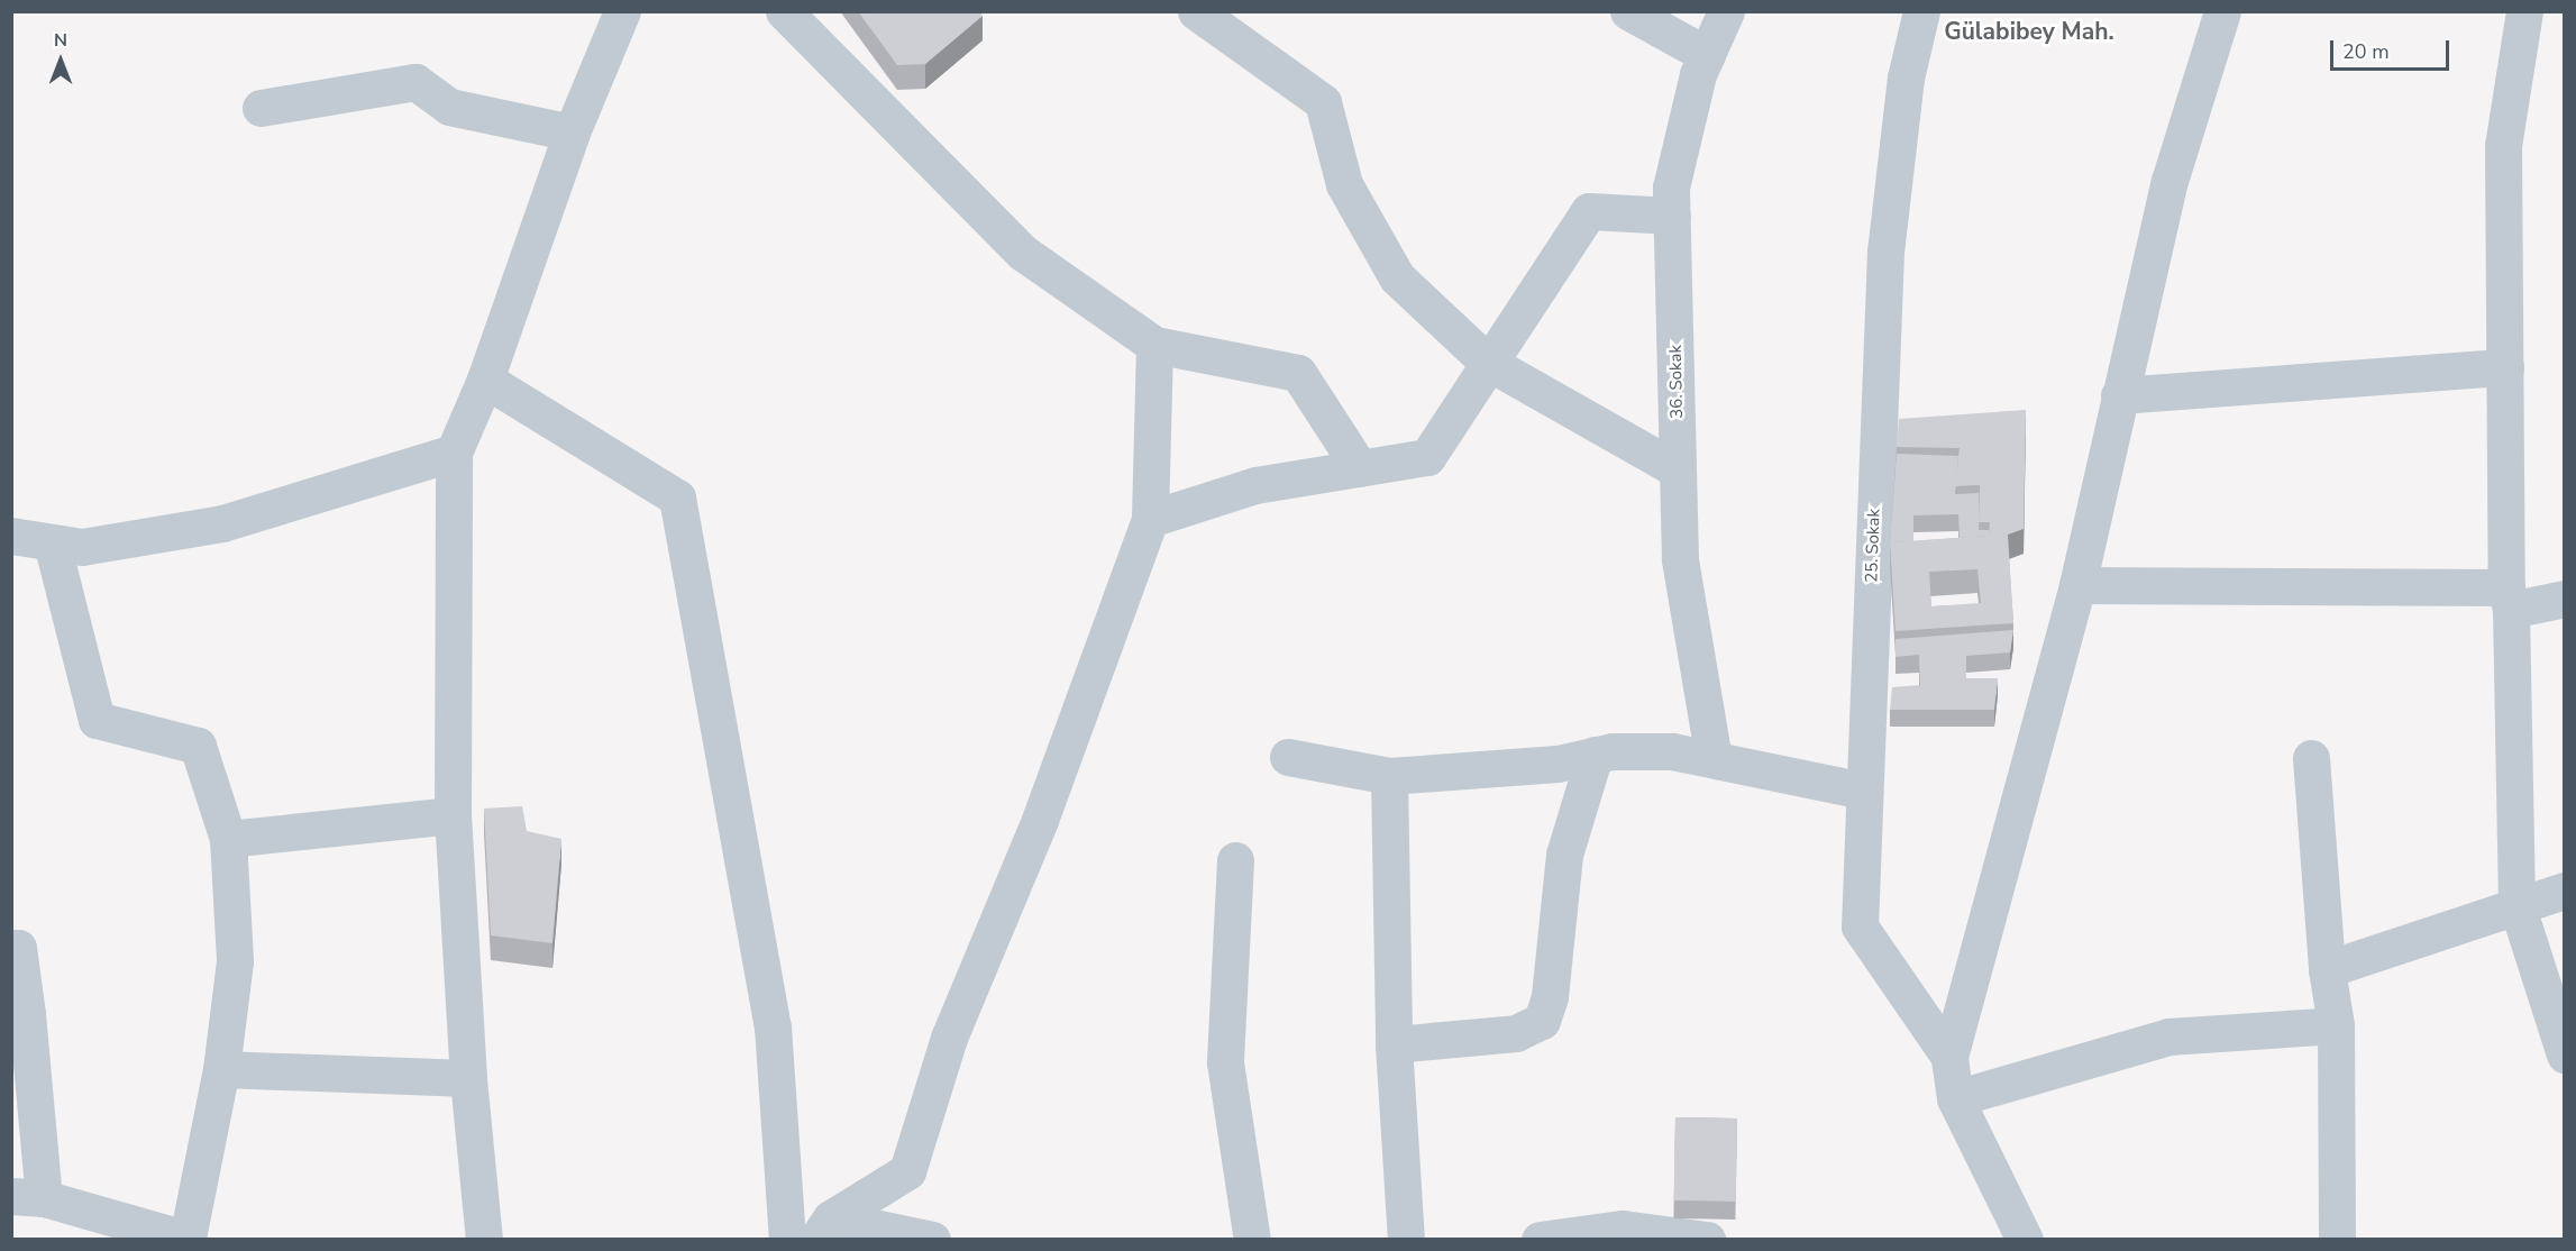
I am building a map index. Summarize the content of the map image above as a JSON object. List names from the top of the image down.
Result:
{
  "streets": {
    "street": ["36. Sokak", "25. Sokak"]
  },
  "districts": ["Gülabibey Mah."],
  "scale_bar": "20 m",
  "north": "top"
}
